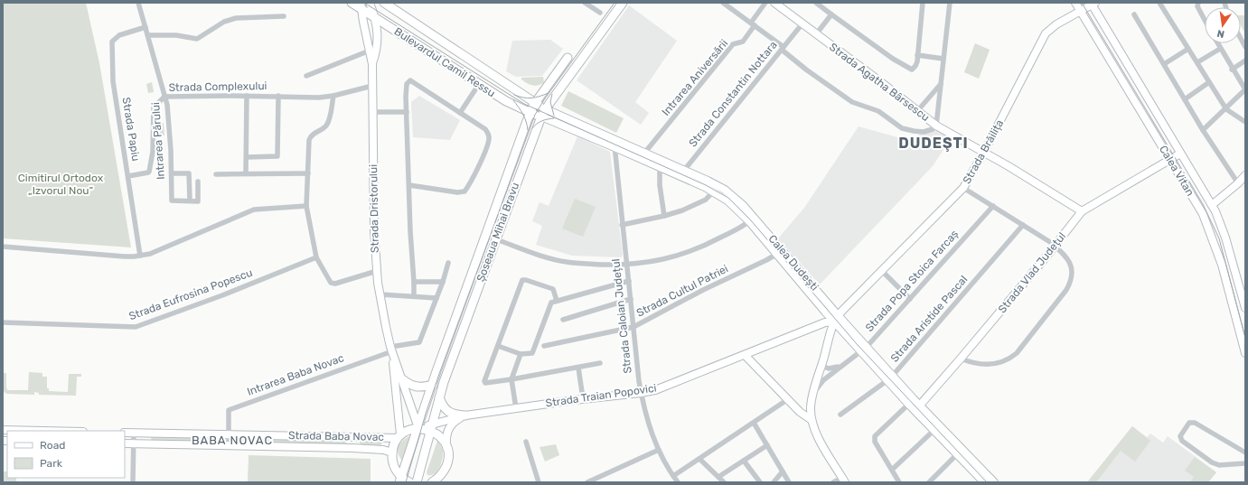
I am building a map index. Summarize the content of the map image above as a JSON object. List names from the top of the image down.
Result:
{
  "streets": {
    "main road": ["Bulevardul Camil Ressu", "Șoseaua Mihai Bravu"],
    "street": [
      "Intrarea Aniversării",
      "Strada Agatha Bârsescu",
      "Strada Complexului",
      "Strada Constantin Nottara",
      "Strada Papiu",
      "Intrarea Părului",
      "Strada Brăilița",
      "Calea Vitan",
      "Strada Dristorului",
      "Calea Dudești",
      "Strada Vlad Județul",
      "Strada Popa Stoica Farcaș",
      "Strada Cultul Patriei",
      "Strada Eufrosina Popescu",
      "Strada Caloian Județul",
      "Strada Aristide Pascal",
      "Intrarea Baba Novac",
      "Strada Traian Popovici",
      "Strada Baba Novac"
    ]
  },
  "crossings": [
    ["Bulevardul Camil Ressu", "Strada Dristorului"],
    ["Bulevardul Camil Ressu", "Șoseaua Mihai Bravu"],
    ["Bulevardul Camil Ressu", "Calea Dudești"],
    ["Intrarea Aniversării", "Calea Dudești"],
    ["Strada Agatha Bârsescu", "Strada Constantin Nottara"],
    ["Strada Agatha Bârsescu", "Strada Brăilița"],
    ["Strada Agatha Bârsescu", "Strada Vlad Județul"],
    ["Strada Complexului", "Strada Papiu"],
    ["Strada Complexului", "Intrarea Părului"],
    ["Strada Complexului", "Strada Dristorului"],
    ["Strada Constantin Nottara", "Calea Dudești"],
    ["Strada Papiu", "Intrarea Părului"],
    ["Strada Brăilița", "Calea Vitan"],
    ["Strada Brăilița", "Calea Dudești"],
    ["Strada Brăilița", "Strada Traian Popovici"],
    ["Calea Vitan", "Strada Vlad Județul"],
    ["Strada Dristorului", "Șoseaua Mihai Bravu"],
    ["Strada Dristorului", "Intrarea Baba Novac"],
    ["Strada Dristorului", "Strada Baba Novac"],
    ["Șoseaua Mihai Bravu", "Calea Dudești"],
    ["Șoseaua Mihai Bravu", "Strada Traian Popovici"],
    ["Calea Dudești", "Strada Vlad Județul"],
    ["Calea Dudești", "Strada Popa Stoica Farcaș"],
    ["Calea Dudești", "Strada Cultul Patriei"],
    ["Calea Dudești", "Strada Caloian Județul"],
    ["Calea Dudești", "Strada Aristide Pascal"],
    ["Calea Dudești", "Strada Traian Popovici"],
    ["Strada Cultul Patriei", "Strada Caloian Județul"],
    ["Strada Caloian Județul", "Strada Traian Popovici"],
    ["Intrarea Baba Novac", "Strada Baba Novac"]
  ],
  "districts": ["DUDEŞTI", "BABA NOVAC"],
  "parks": ["Cimitirul Ortodox „Izvorul Nou”"],
  "legend": ["Road", "Park"],
  "north": "bottom"
}
